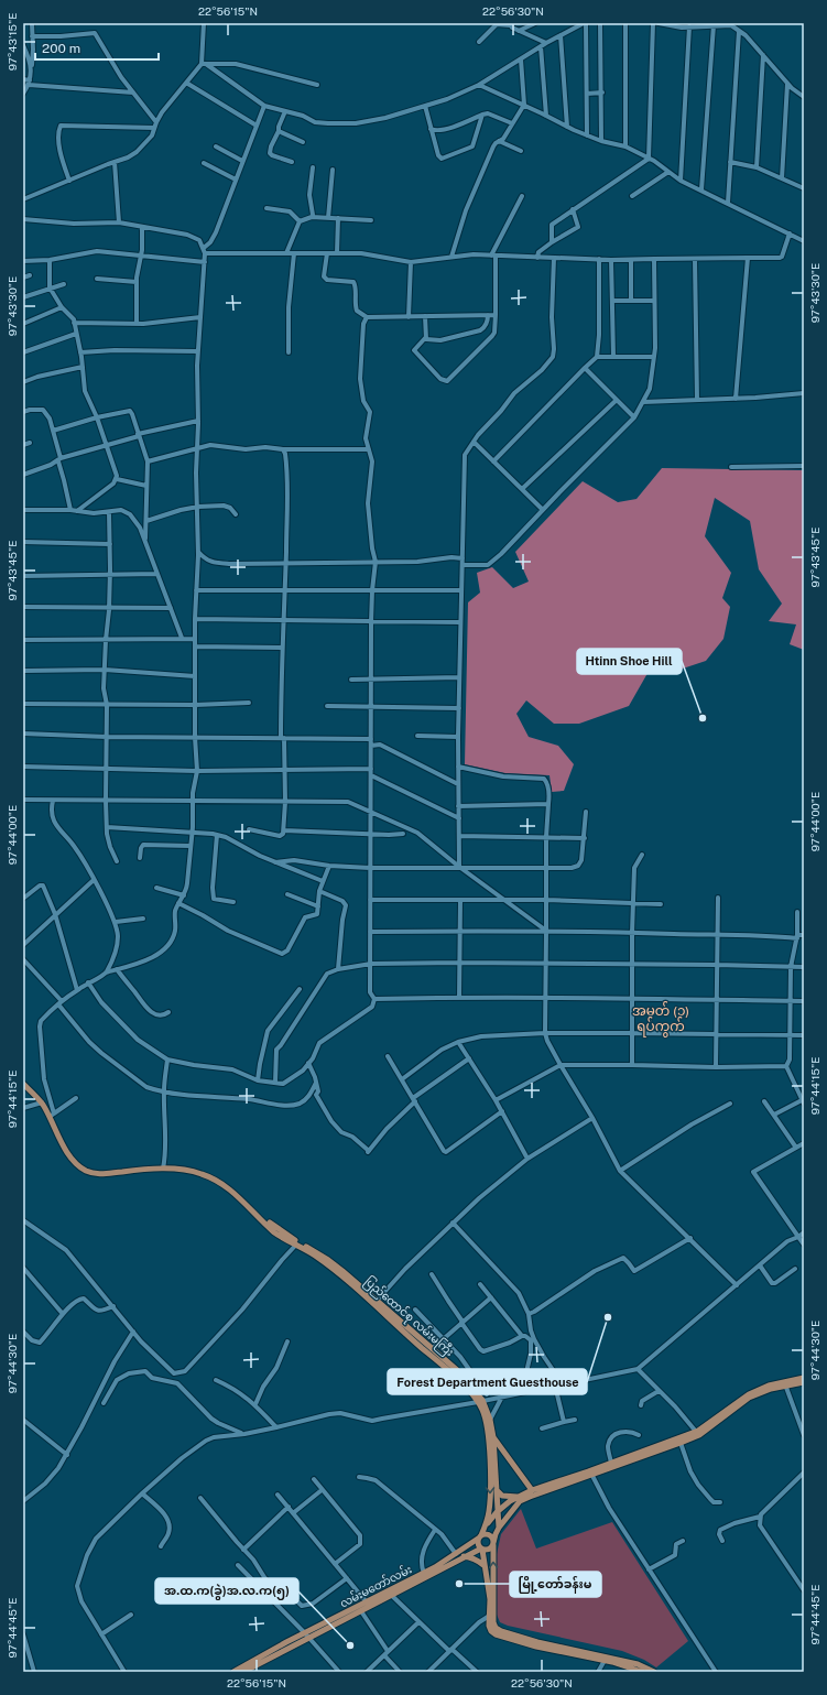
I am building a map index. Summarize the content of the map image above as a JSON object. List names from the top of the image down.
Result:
{
  "streets": {
    "main road": ["ပြည်ထောင်စု လမ်းမကြီး", "လမ်းမတော်လမ်း"]
  },
  "crossings": [
    ["ပြည်ထောင်စု လမ်းမကြီး", "လမ်းမတော်လမ်း"]
  ],
  "districts": ["အမှတ် (၁) ရပ်ကွက်"],
  "places": [
    "Htinn Shoe Hill",
    "Forest Department Guesthouse",
    "မြို့တော်ခန်းမ",
    "အ.ထ.က(ခွဲ)အ.လ.က(၅)"
  ],
  "scale_bar": "200 m",
  "coordinates": [
    "22°56'15\"N",
    "22°56'30\"N",
    "97°43'15\"E",
    "97°43'30\"E",
    "97°43'45\"E",
    "97°44'00\"E",
    "97°44'15\"E",
    "97°44'30\"E",
    "97°44'45\"E"
  ]
}
